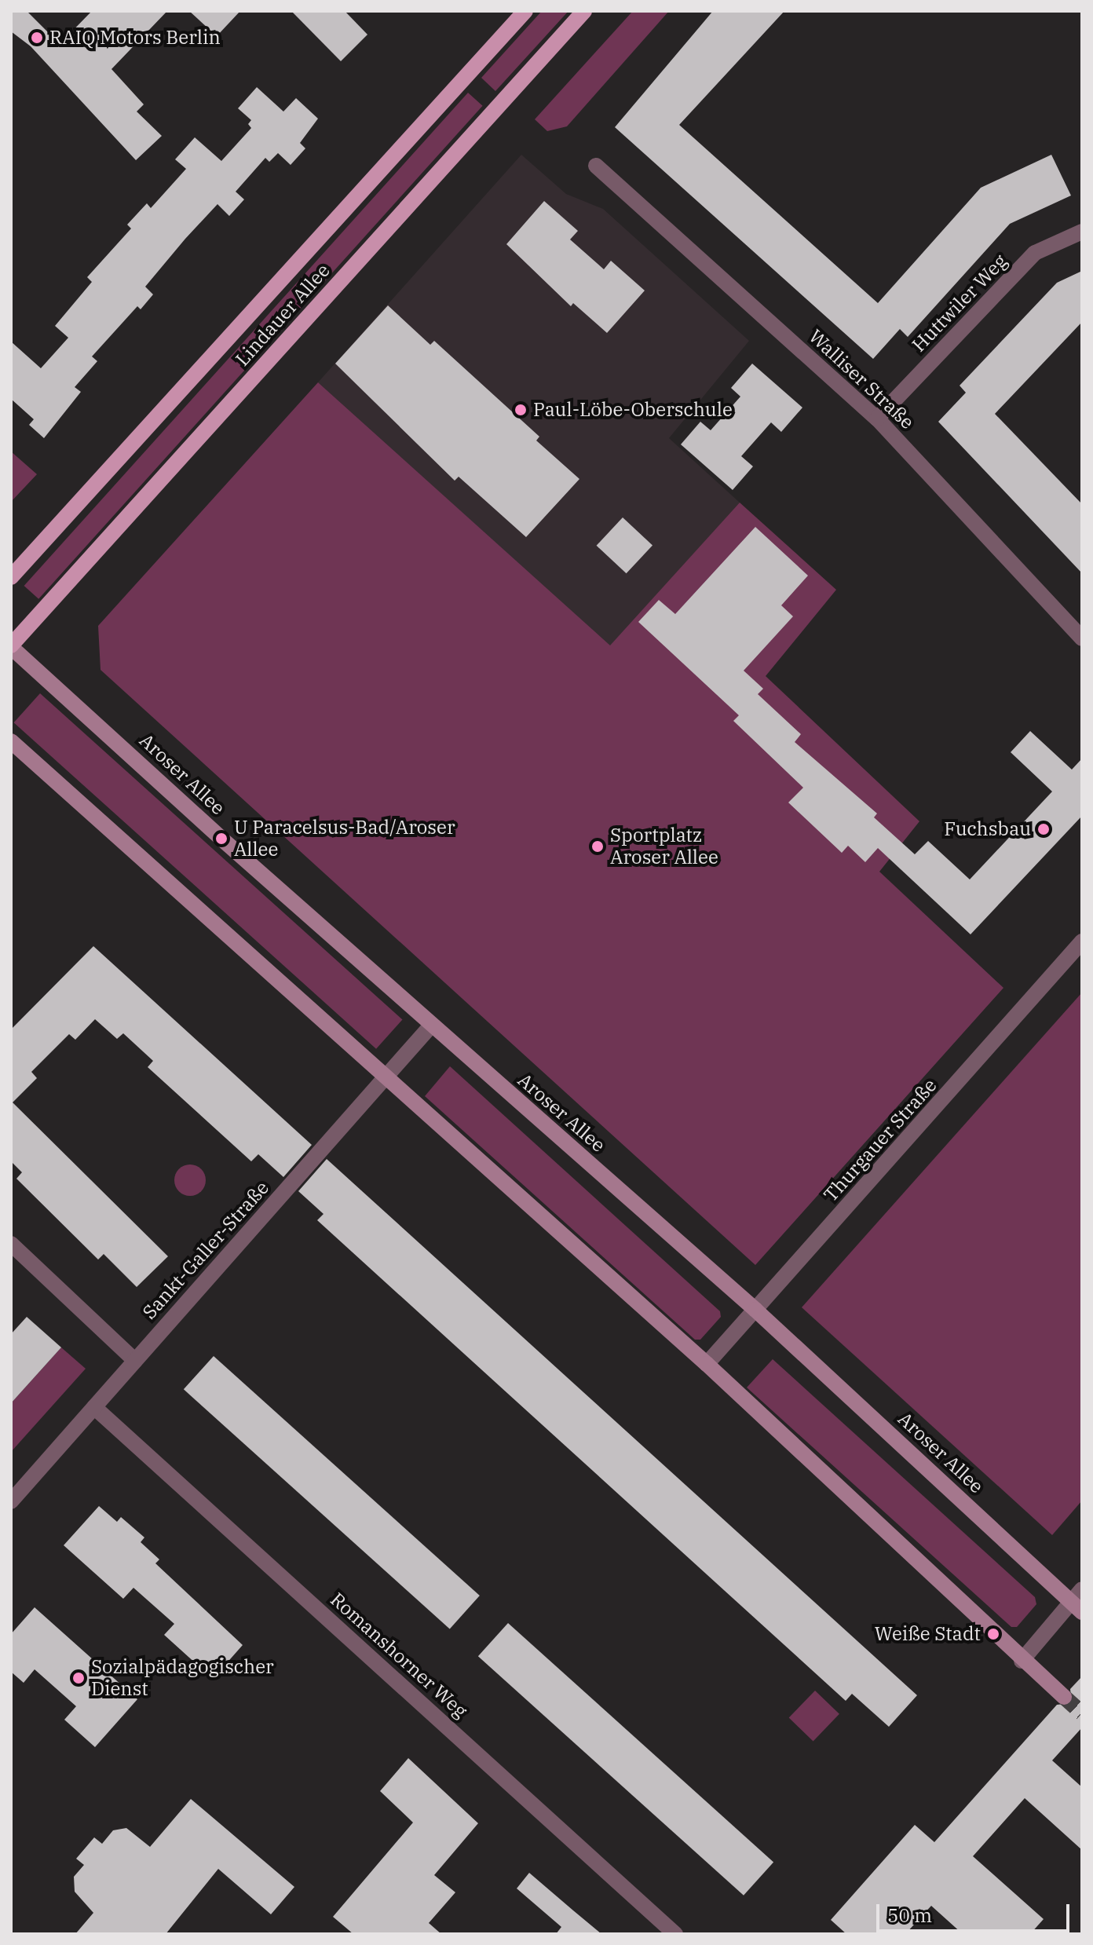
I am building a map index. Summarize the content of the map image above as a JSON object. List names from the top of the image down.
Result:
{
  "streets": {
    "main road": ["Lindauer Allee", "Aroser Allee"],
    "street": [
      "Huttwiler Weg",
      "Walliser Straße",
      "Thurgauer Straße",
      "Sankt-Galler-Straße",
      "Romanshorner Weg"
    ]
  },
  "crossings": [
    ["Huttwiler Weg", "Walliser Straße"],
    ["Lindauer Allee", "Aroser Allee"],
    ["Aroser Allee", "Thurgauer Straße"],
    ["Aroser Allee", "Sankt-Galler-Straße"],
    ["Sankt-Galler-Straße", "Romanshorner Weg"]
  ],
  "places": [
    "RAIQ Motors Berlin",
    "Paul-Löbe-Oberschule",
    "Fuchsbau",
    "U Paracelsus-Bad/Aroser Allee",
    "Sportplatz Aroser Allee",
    "Weiße Stadt",
    "Sozialpädagogischer Dienst"
  ],
  "scale_bar": "50 m"
}
